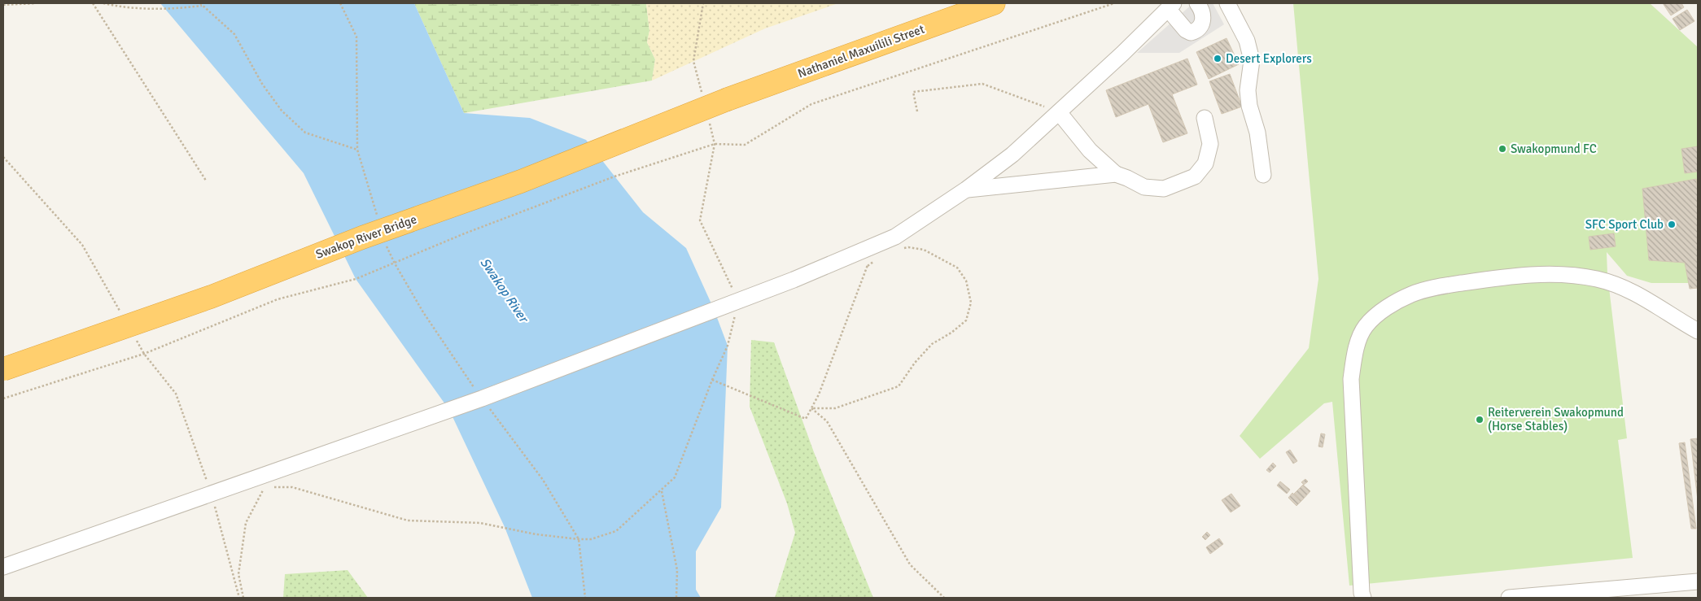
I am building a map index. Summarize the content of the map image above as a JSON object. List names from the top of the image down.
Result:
{
  "streets": {
    "highway": ["Nathaniel Maxuilili Street", "Swakop River Bridge"]
  },
  "crossings": [
    ["Nathaniel Maxuilili Street", "Swakop River Bridge"]
  ],
  "water": ["Swakop River"],
  "places": [
    "Desert Explorers",
    "Swakopmund FC",
    "SFC Sport Club",
    "Reiterverein Swakopmund (Horse Stables)"
  ]
}
